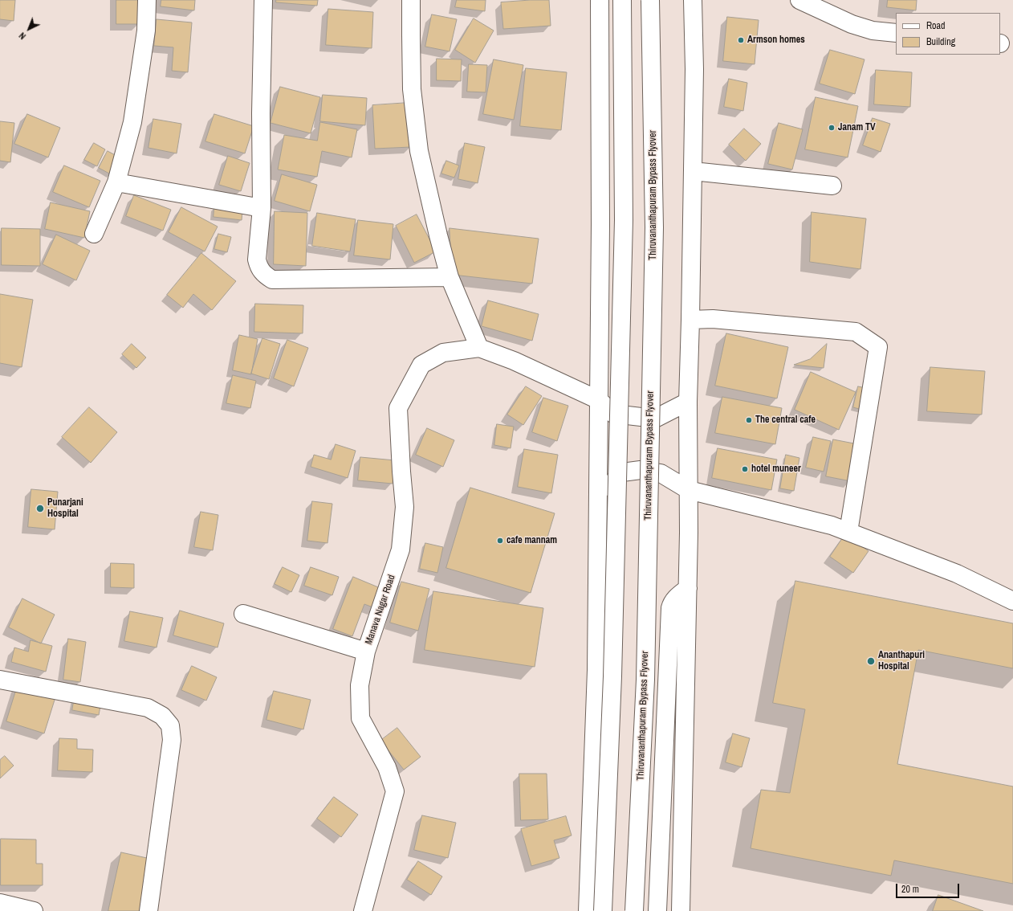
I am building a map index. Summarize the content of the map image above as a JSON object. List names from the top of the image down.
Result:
{
  "streets": {
    "main road": ["Thiruvananthapuram Bypass Flyover", "Manava Nagar Road"]
  },
  "places": [
    "Armson homes",
    "Janam TV",
    "The central cafe",
    "hotel muneer",
    "Punarjani Hospital",
    "cafe mannam",
    "Ananthapuri Hospital"
  ],
  "legend": ["Road", "Building"],
  "scale_bar": "20 m",
  "north": "bottom left"
}
